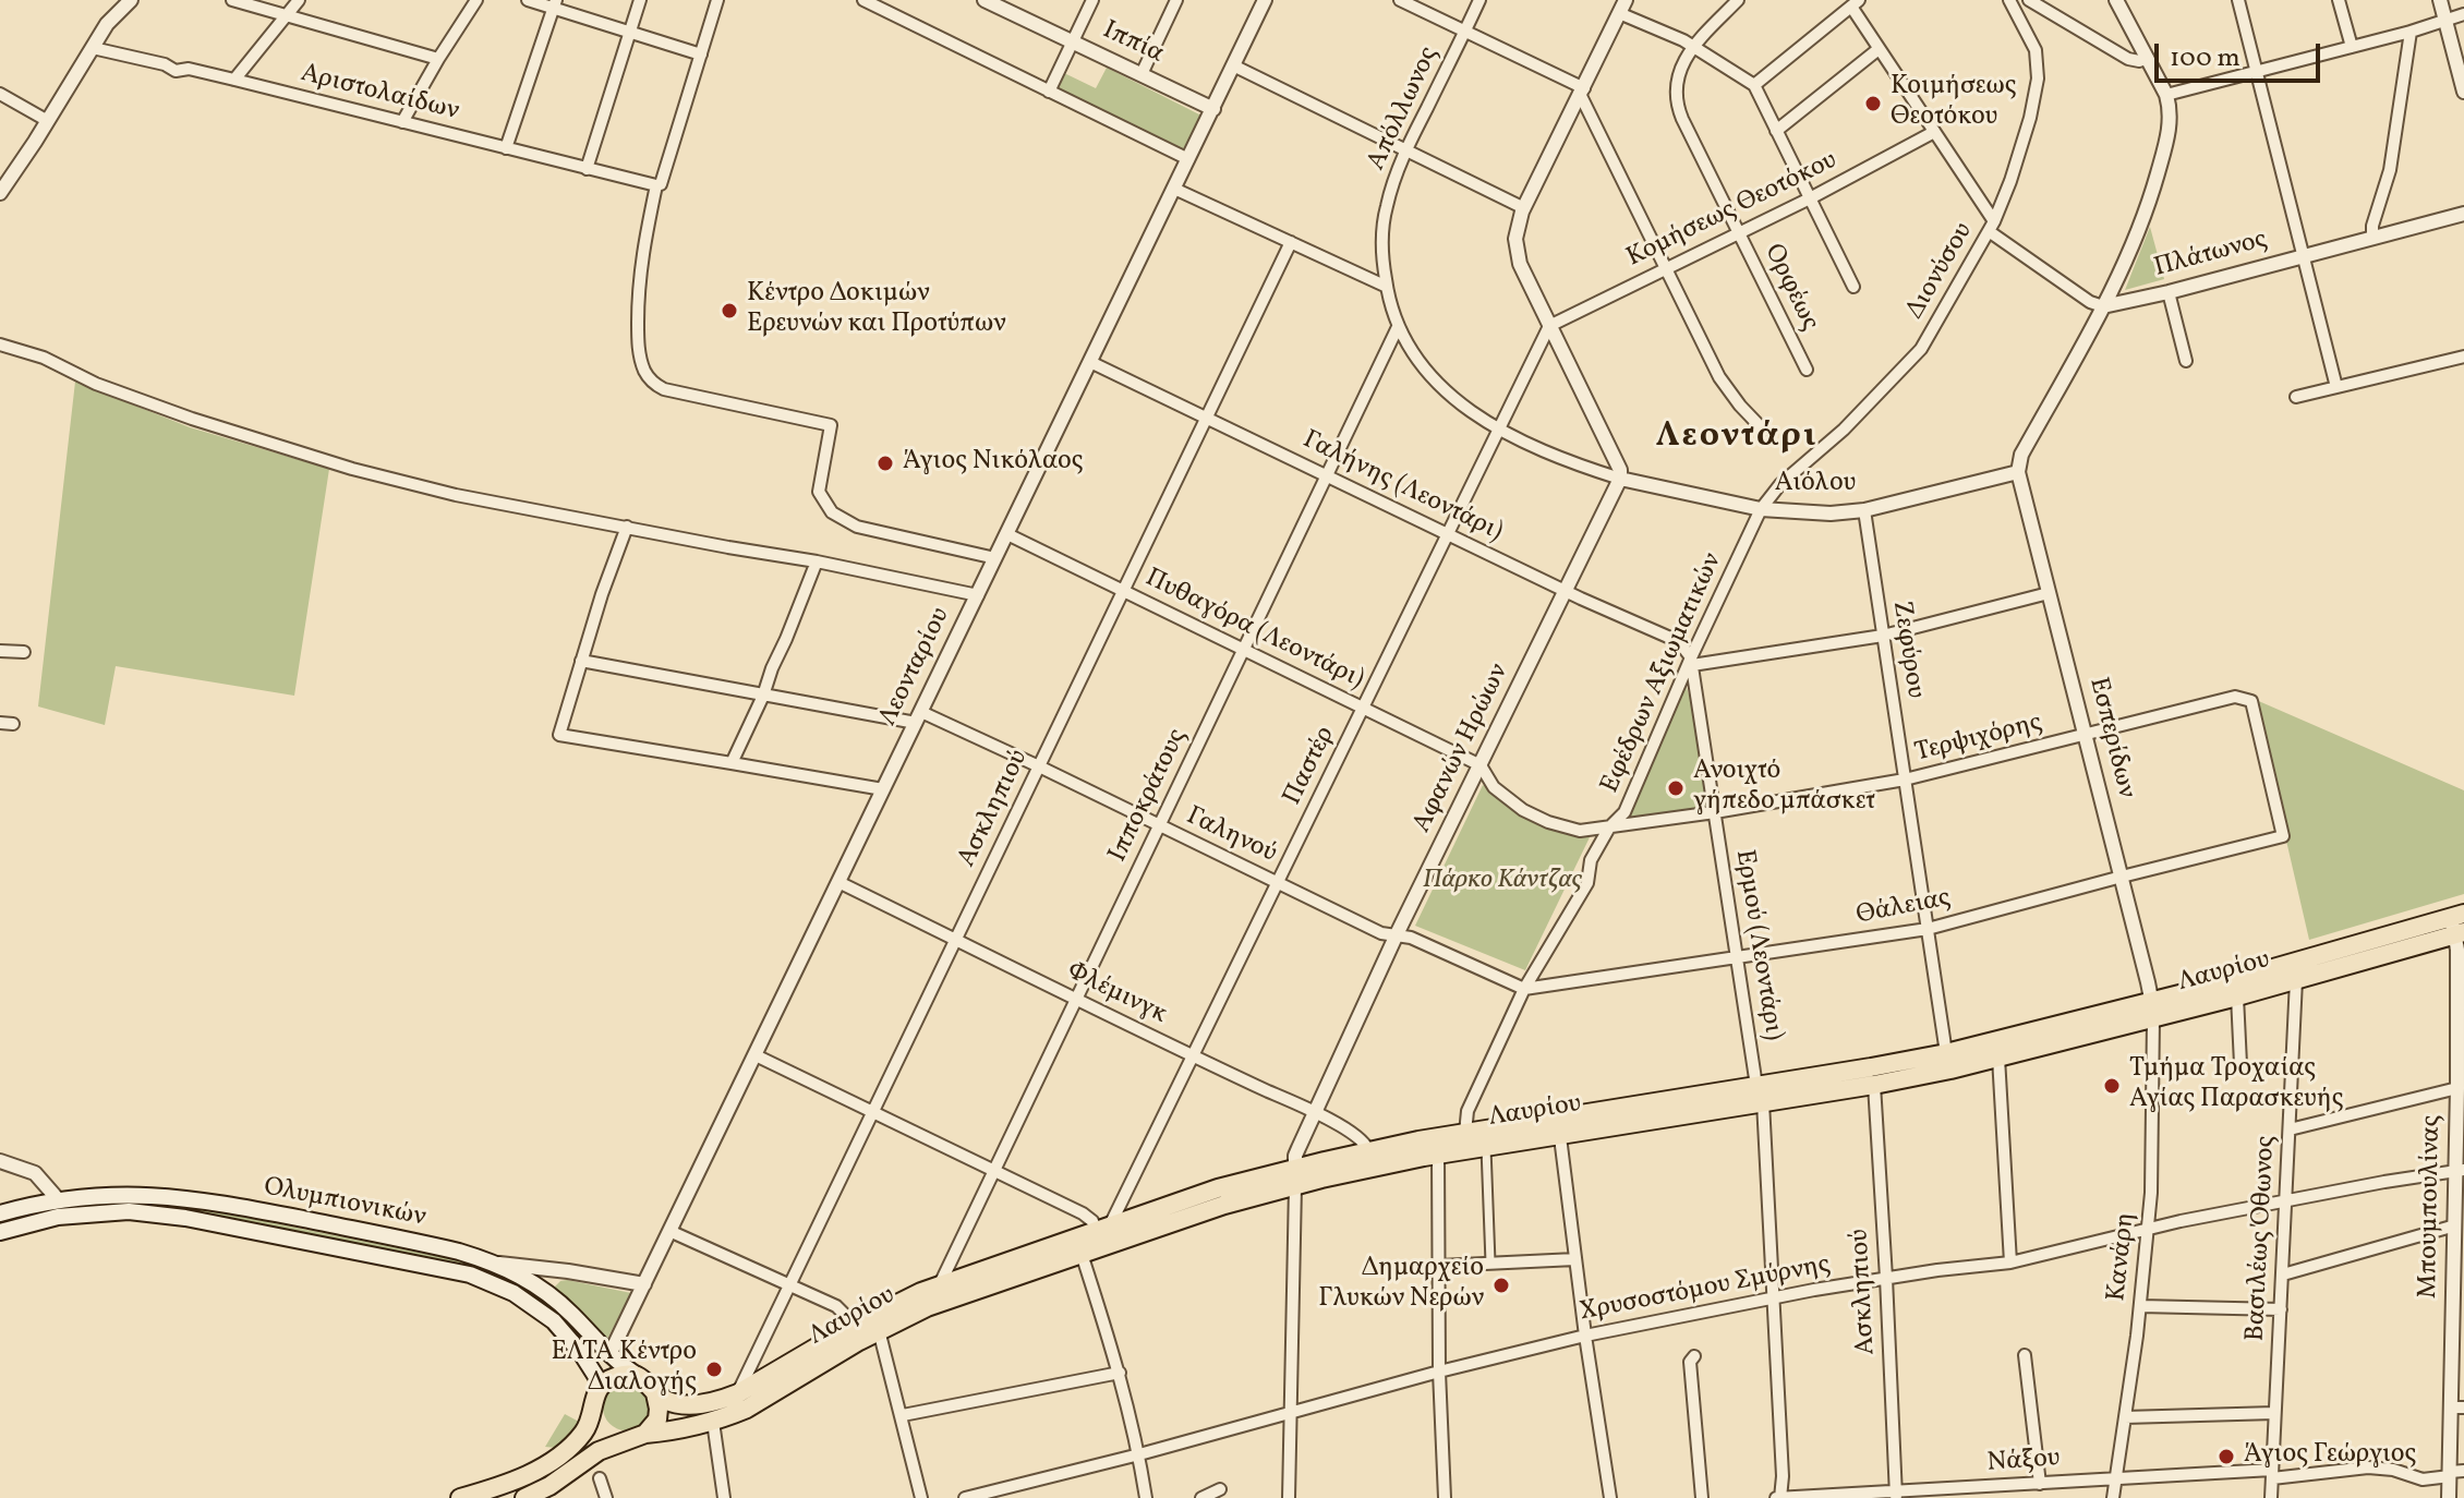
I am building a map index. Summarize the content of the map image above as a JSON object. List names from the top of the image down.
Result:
{
  "streets": {
    "main road": ["Λαυρίου", "Ολυμπιονικών"],
    "street": [
      "Ιππία",
      "Αριστολαίδων",
      "Απόλλωνος",
      "Κομήσεως Θεοτόκου",
      "Πλάτωνος",
      "Διονύσου",
      "Ορφέως",
      "Αιόλου",
      "Γαλήνης (Λεοντάρι)",
      "Πυθαγόρα (Λεοντάρι)",
      "Ζεφύρου",
      "Λεονταρίου",
      "Εφέδρων Αξιωματικών",
      "Εσπερίδων",
      "Τερψιχόρης",
      "Αφανών Ηρώων",
      "Παστέρ",
      "Ιπποκράτους",
      "Ασκληπιού",
      "Γαληνού",
      "Θάλειας",
      "Ερμού (Λεοντάρι)",
      "Φλέμινγκ",
      "Μπουμπουλίνας",
      "Βασιλέως Όθωνος",
      "Κανάρη",
      "Χρυσοστόμου Σμύρνης",
      "Νάξου"
    ]
  },
  "crossings": [
    ["Ιππία", "Λεονταρίου"],
    ["Απόλλωνος", "Αιόλου"],
    ["Απόλλωνος", "Αφανών Ηρώων"],
    ["Απόλλωνος", "Παστέρ"],
    ["Απόλλωνος", "Ιπποκράτους"],
    ["Κομήσεως Θεοτόκου", "Ορφέως"],
    ["Κομήσεως Θεοτόκου", "Παστέρ"],
    ["Διονύσου", "Αιόλου"],
    ["Διονύσου", "Εφέδρων Αξιωματικών"],
    ["Αιόλου", "Ζεφύρου"],
    ["Αιόλου", "Εφέδρων Αξιωματικών"],
    ["Αιόλου", "Εσπερίδων"],
    ["Αιόλου", "Αφανών Ηρώων"],
    ["Γαλήνης (Λεοντάρι)", "Λεονταρίου"],
    ["Γαλήνης (Λεοντάρι)", "Εφέδρων Αξιωματικών"],
    ["Γαλήνης (Λεοντάρι)", "Αφανών Ηρώων"],
    ["Γαλήνης (Λεοντάρι)", "Παστέρ"],
    ["Γαλήνης (Λεοντάρι)", "Ιπποκράτους"],
    ["Γαλήνης (Λεοντάρι)", "Ασκληπιού"],
    ["Γαλήνης (Λεοντάρι)", "Ερμού (Λεοντάρι)"],
    ["Πυθαγόρα (Λεοντάρι)", "Λεονταρίου"],
    ["Πυθαγόρα (Λεοντάρι)", "Τερψιχόρης"],
    ["Πυθαγόρα (Λεοντάρι)", "Αφανών Ηρώων"],
    ["Πυθαγόρα (Λεοντάρι)", "Παστέρ"],
    ["Πυθαγόρα (Λεοντάρι)", "Ιπποκράτους"],
    ["Πυθαγόρα (Λεοντάρι)", "Ασκληπιού"],
    ["Ζεφύρου", "Τερψιχόρης"],
    ["Ζεφύρου", "Θάλειας"],
    ["Ζεφύρου", "Λαυρίου"],
    ["Λεονταρίου", "Γαληνού"],
    ["Λεονταρίου", "Φλέμινγκ"],
    ["Λεονταρίου", "Ολυμπιονικών"],
    ["Εφέδρων Αξιωματικών", "Τερψιχόρης"],
    ["Εφέδρων Αξιωματικών", "Γαληνού"],
    ["Εφέδρων Αξιωματικών", "Θάλειας"],
    ["Εφέδρων Αξιωματικών", "Ερμού (Λεοντάρι)"],
    ["Εφέδρων Αξιωματικών", "Λαυρίου"],
    ["Εσπερίδων", "Τερψιχόρης"],
    ["Εσπερίδων", "Θάλειας"],
    ["Εσπερίδων", "Λαυρίου"],
    ["Εσπερίδων", "Κανάρη"],
    ["Τερψιχόρης", "Αφανών Ηρώων"],
    ["Τερψιχόρης", "Θάλειας"],
    ["Τερψιχόρης", "Ερμού (Λεοντάρι)"],
    ["Αφανών Ηρώων", "Γαληνού"],
    ["Αφανών Ηρώων", "Λαυρίου"],
    ["Αφανών Ηρώων", "Φλέμινγκ"],
    ["Παστέρ", "Γαληνού"],
    ["Παστέρ", "Λαυρίου"],
    ["Παστέρ", "Φλέμινγκ"],
    ["Ιπποκράτους", "Γαληνού"],
    ["Ιπποκράτους", "Λαυρίου"],
    ["Ιπποκράτους", "Φλέμινγκ"],
    ["Ασκληπιού", "Γαληνού"],
    ["Ασκληπιού", "Λαυρίου"],
    ["Ασκληπιού", "Φλέμινγκ"],
    ["Ασκληπιού", "Χρυσοστόμου Σμύρνης"],
    ["Ασκληπιού", "Νάξου"],
    ["Γαληνού", "Θάλειας"],
    ["Θάλειας", "Ερμού (Λεοντάρι)"],
    ["Ερμού (Λεοντάρι)", "Λαυρίου"],
    ["Ερμού (Λεοντάρι)", "Χρυσοστόμου Σμύρνης"],
    ["Ερμού (Λεοντάρι)", "Νάξου"],
    ["Λαυρίου", "Φλέμινγκ"],
    ["Λαυρίου", "Ολυμπιονικών"],
    ["Λαυρίου", "Μπουμπουλίνας"],
    ["Λαυρίου", "Βασιλέως Όθωνος"],
    ["Λαυρίου", "Κανάρη"],
    ["Μπουμπουλίνας", "Χρυσοστόμου Σμύρνης"],
    ["Μπουμπουλίνας", "Νάξου"],
    ["Βασιλέως Όθωνος", "Χρυσοστόμου Σμύρνης"],
    ["Βασιλέως Όθωνος", "Νάξου"],
    ["Κανάρη", "Χρυσοστόμου Σμύρνης"],
    ["Κανάρη", "Νάξου"]
  ],
  "districts": ["Λεοντάρι"],
  "parks": ["Πάρκο Κάντζας"],
  "places": [
    "Κοιμήσεως Θεοτόκου",
    "Κέντρο Δοκιμών Ερευνών και Προτύπων",
    "Άγιος Νικόλαος",
    "Ανοιχτό γήπεδο μπάσκετ",
    "Τμήμα Τροχαίας Αγίας Παρασκευής",
    "Δημαρχείο Γλυκών Νερών",
    "ΕΛΤΑ Κέντρο Διαλογής",
    "Άγιος Γεώργιος"
  ],
  "scale_bar": "100 m"
}
